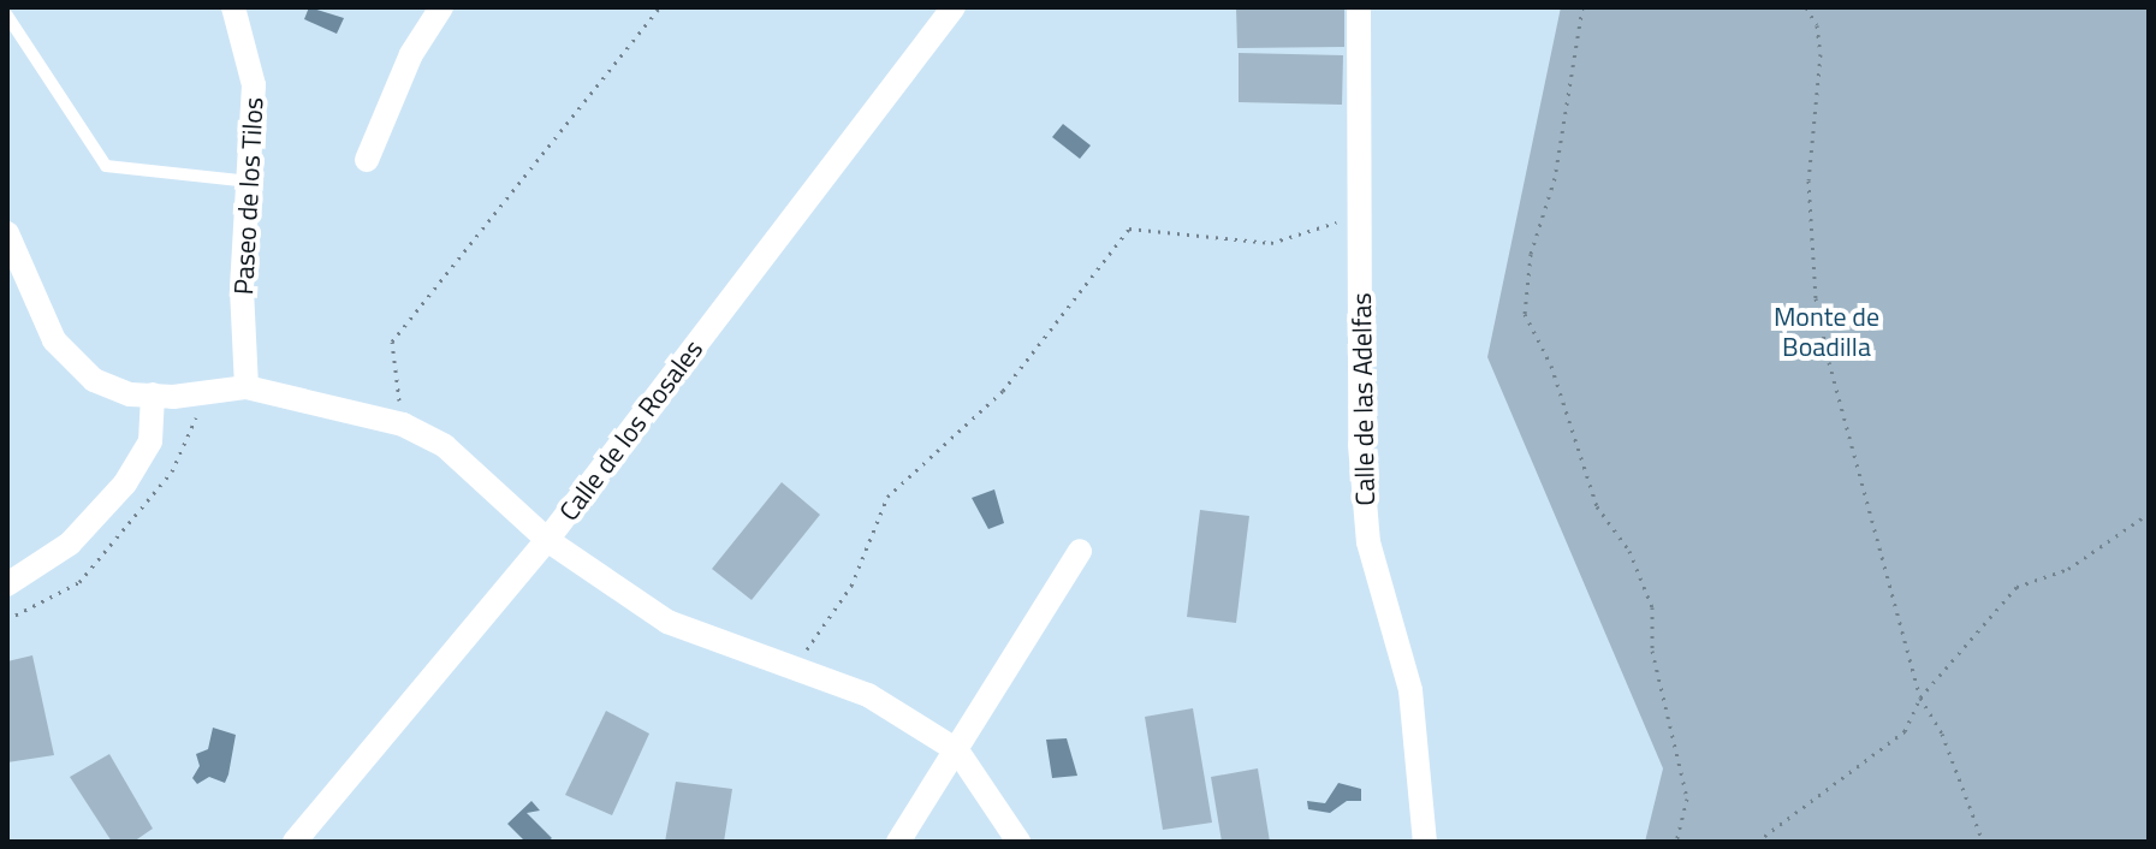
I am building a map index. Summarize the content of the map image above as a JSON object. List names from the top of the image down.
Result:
{
  "streets": {
    "street": ["Paseo de los Tilos", "Calle de las Adelfas", "Calle de los Rosales"]
  },
  "parks": ["Monte de Boadilla"]
}
